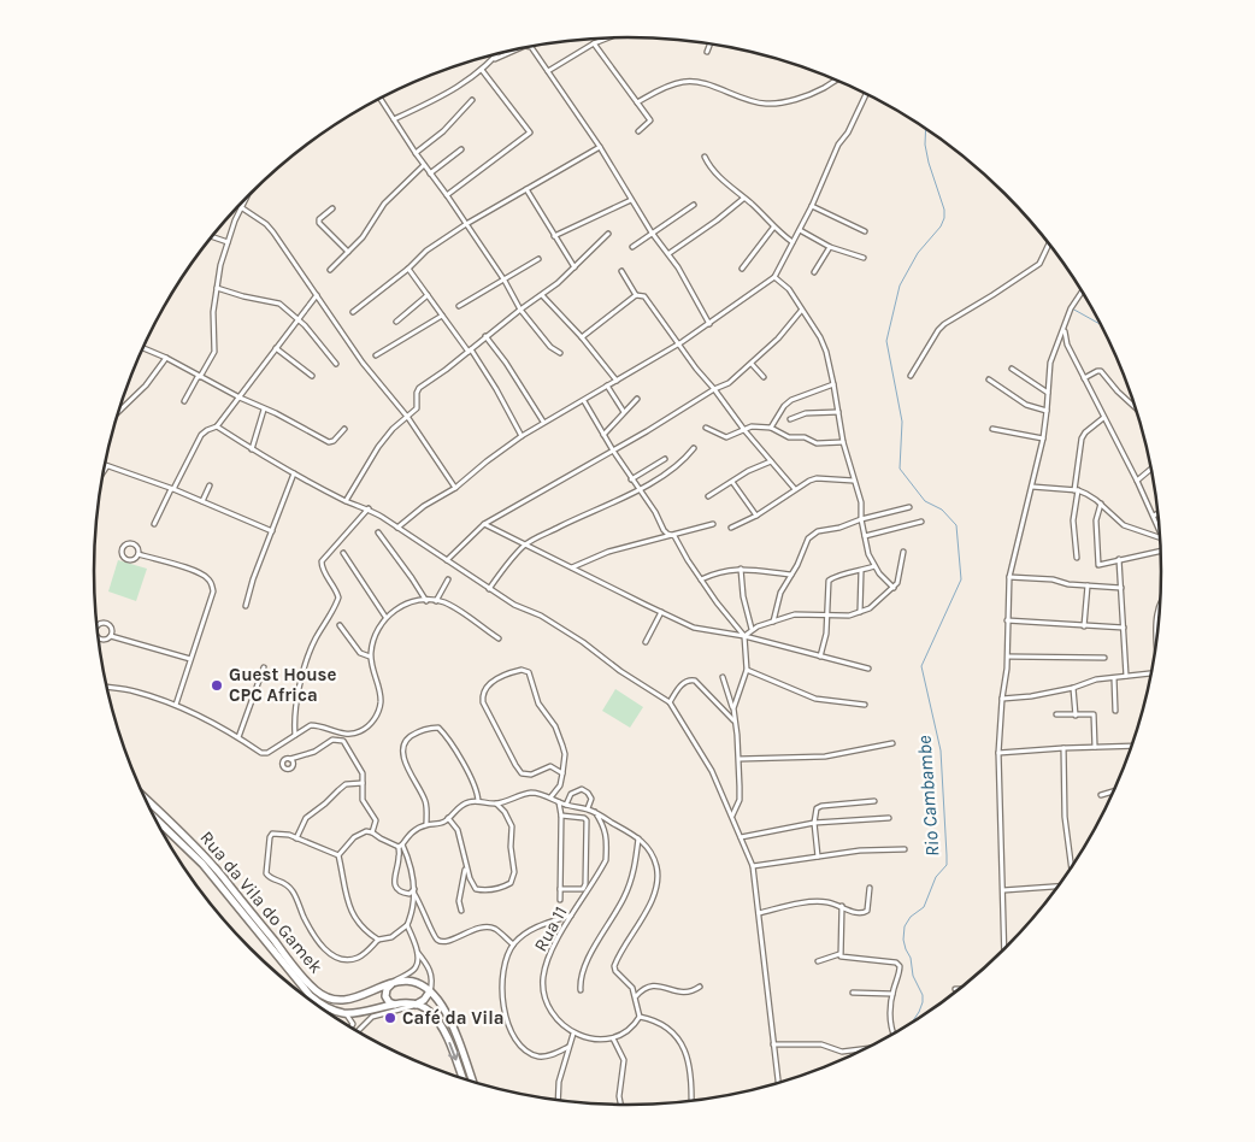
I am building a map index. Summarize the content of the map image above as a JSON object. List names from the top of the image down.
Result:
{
  "streets": {
    "main road": ["Rua da Vila do Gamek"],
    "street": ["Rua 11"]
  },
  "water": ["Rio Cambambe"],
  "places": ["Guest House CPC Africa", "Café da Vila"]
}
